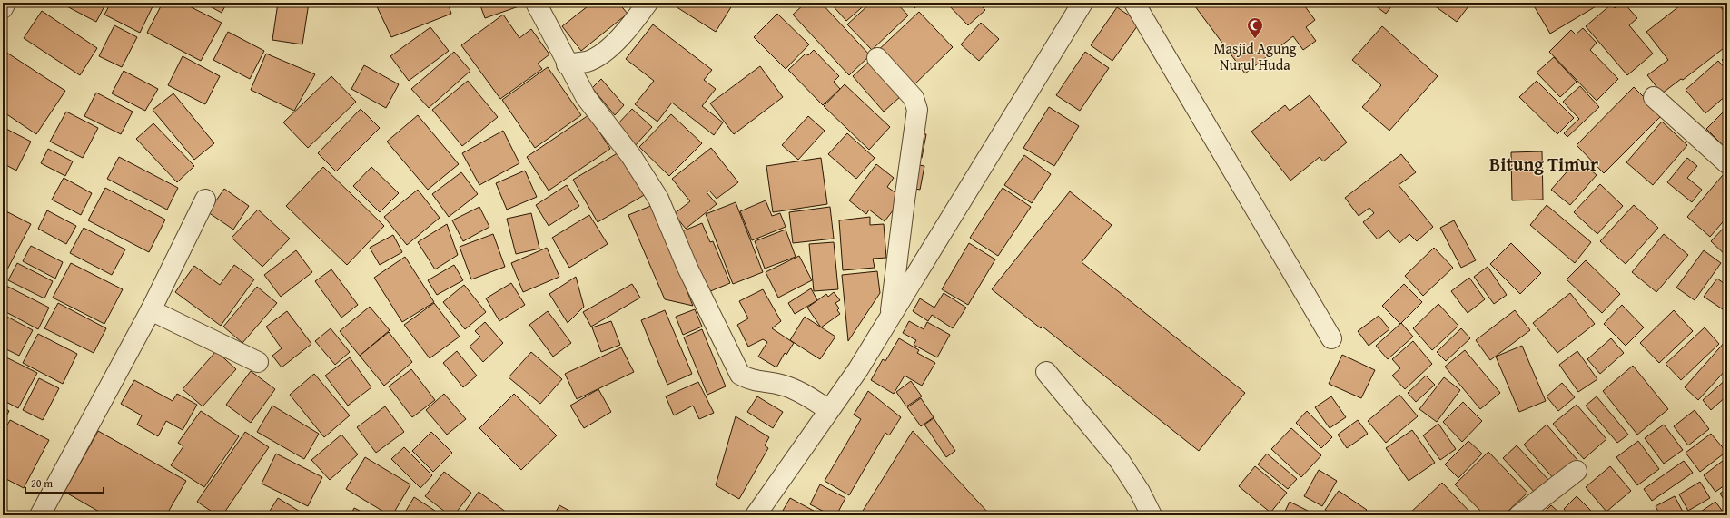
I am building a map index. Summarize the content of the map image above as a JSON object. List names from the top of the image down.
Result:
{
  "districts": ["Bitung Timur"],
  "places": {
    "mosque": ["Masjid Agung Nurul Huda"]
  },
  "scale_bar": "20 m"
}
